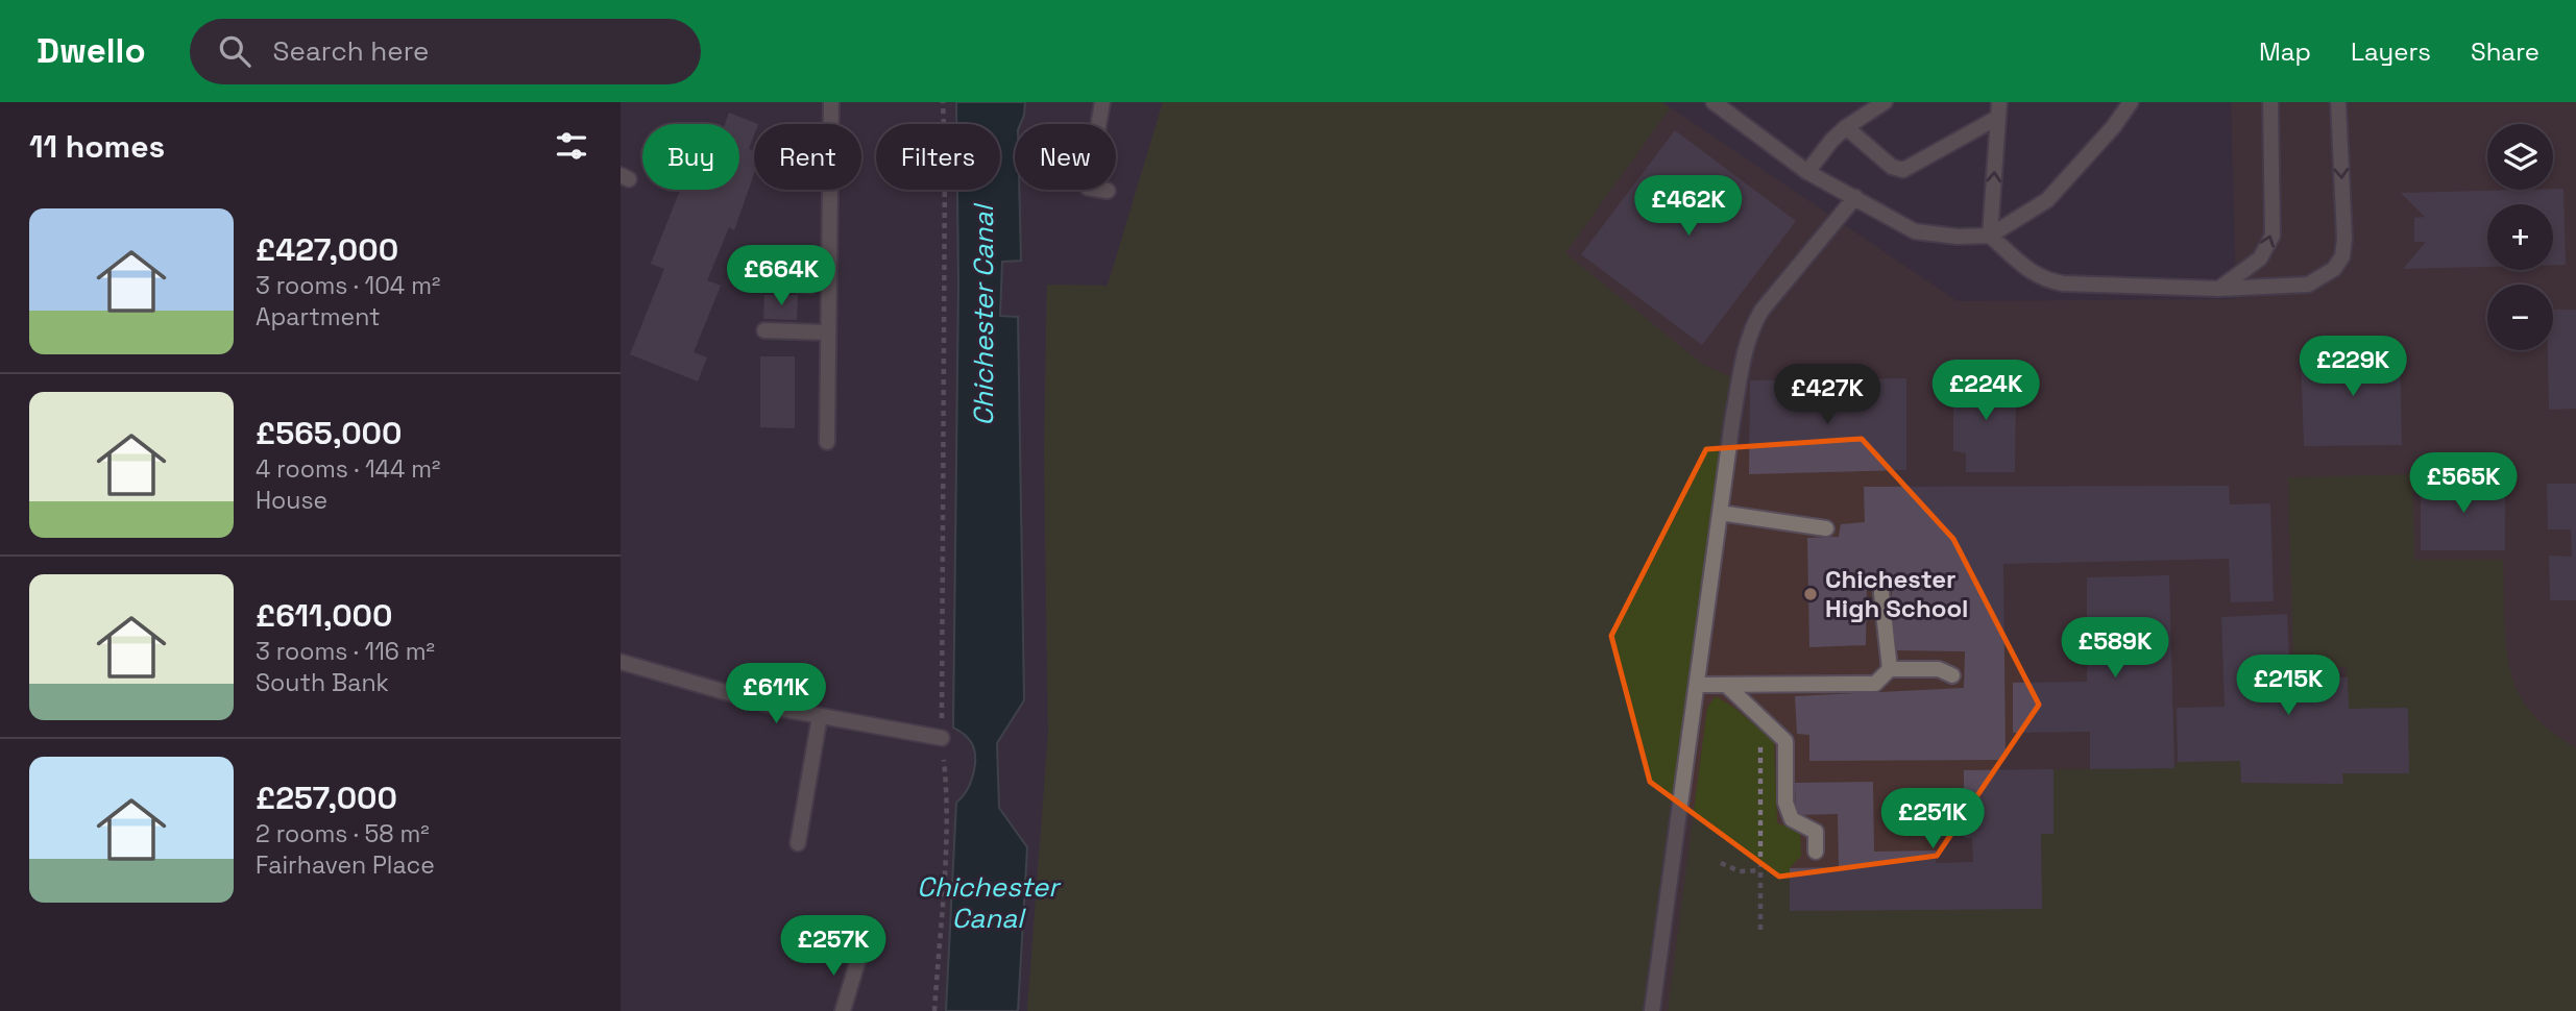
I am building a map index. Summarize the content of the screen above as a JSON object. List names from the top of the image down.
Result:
{
  "water": ["Chichester Canal"],
  "places": ["Chichester High School"],
  "page": {
    "header": "Dwello",
    "search": "Search here",
    "nav": ["Map", "Layers", "Share"],
    "heading": "11 homes",
    "map_buttons": ["+", "−"],
    "chip": [
      "Buy",
      "Rent",
      "Filters",
      "New"
    ],
    "price": [
      "£462K",
      "£664K",
      "£229K",
      "£224K",
      "£427K",
      "£565K",
      "£589K",
      "£215K",
      "£611K",
      "£251K",
      "£257K"
    ],
    "list": [
      {
        "name": "£427,000",
        "note": "3 rooms · 104 m² · Apartment"
      },
      {
        "name": "£565,000",
        "note": "4 rooms · 144 m² · House"
      },
      {
        "name": "£611,000",
        "note": "3 rooms · 116 m² · South Bank"
      },
      {
        "name": "£257,000",
        "note": "2 rooms · 58 m² · Fairhaven Place"
      }
    ]
  }
}
